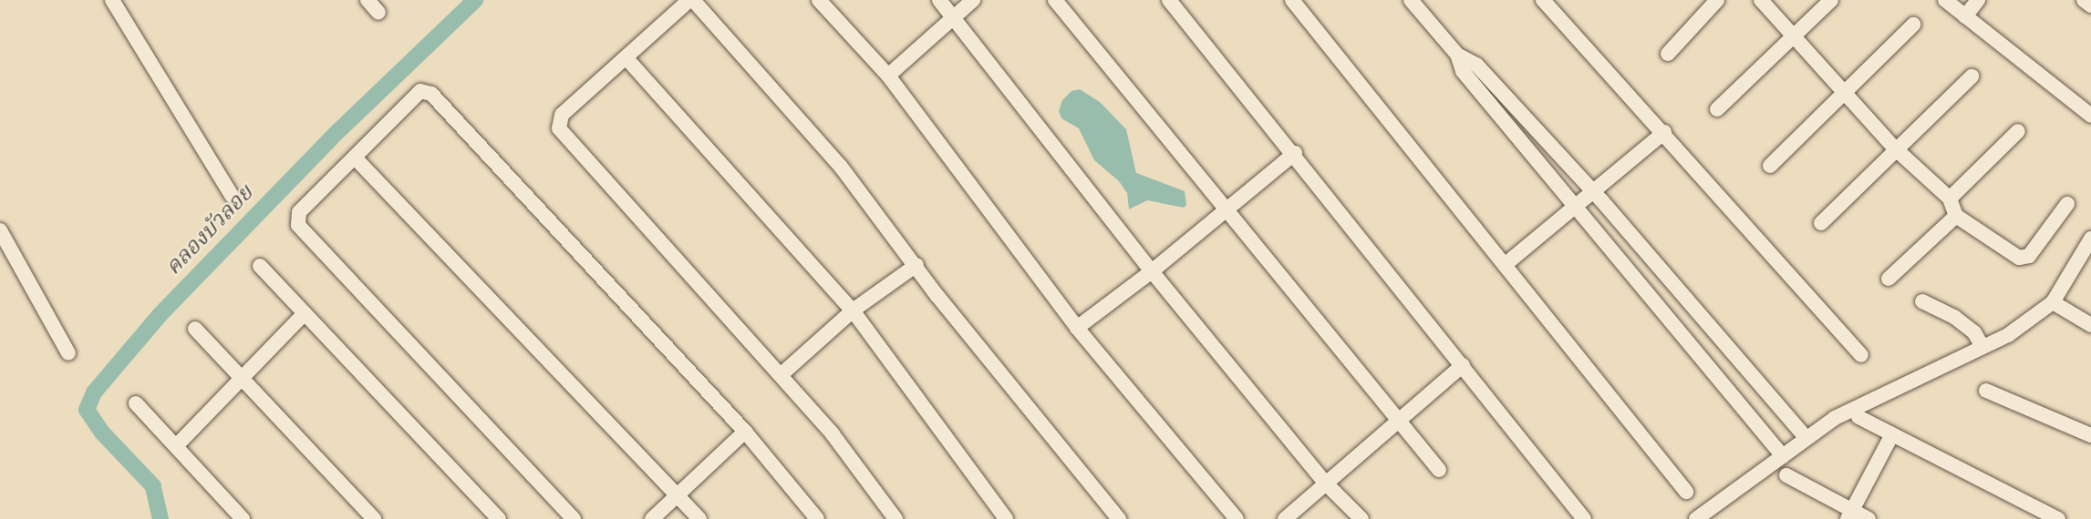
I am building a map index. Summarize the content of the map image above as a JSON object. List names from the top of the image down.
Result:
{
  "water": ["คลองบัวลอย"]
}
